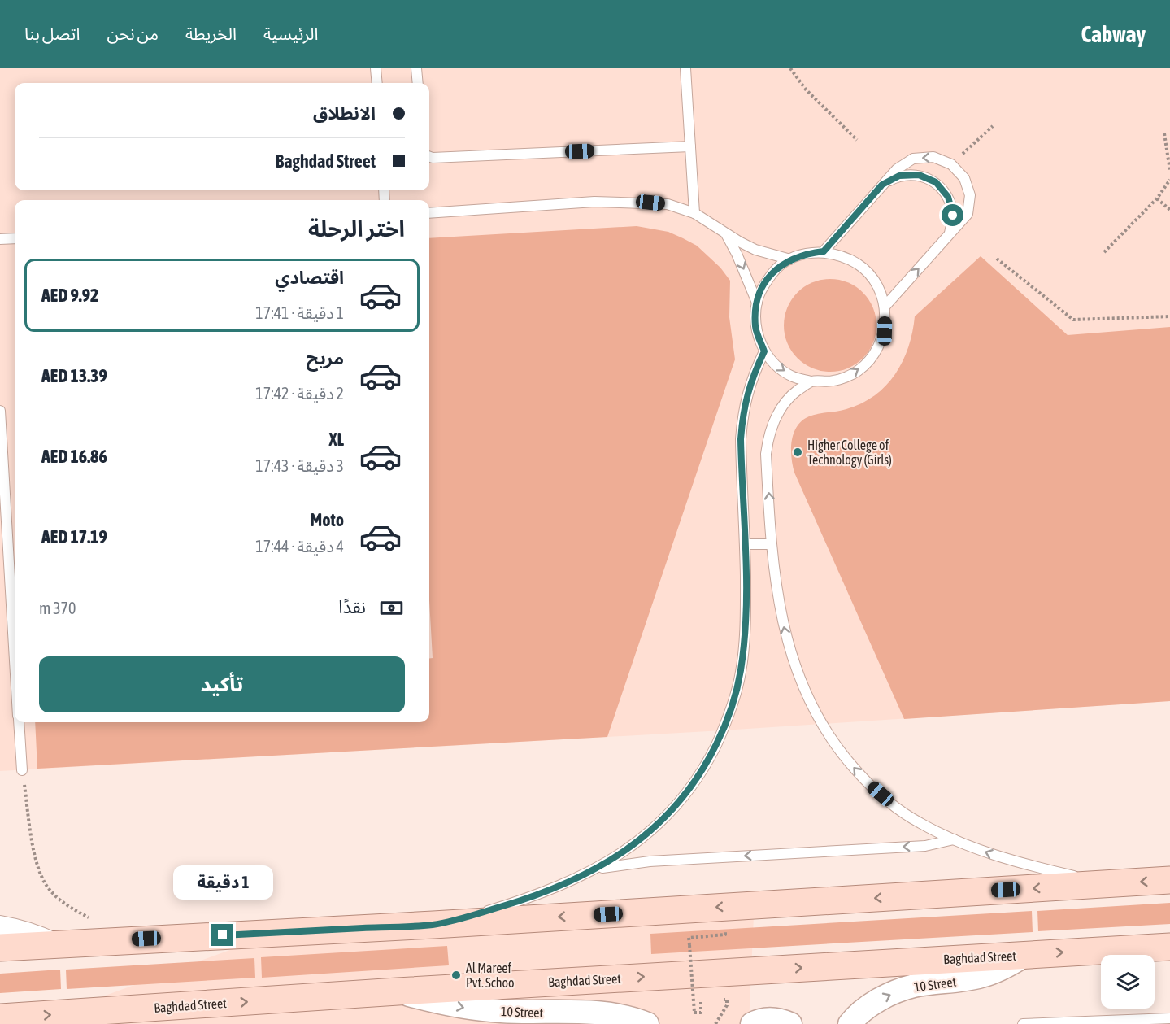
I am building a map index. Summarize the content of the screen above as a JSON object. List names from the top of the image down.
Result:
{
  "streets": {
    "main road": ["Baghdad Street"],
    "street": ["10 Street"]
  },
  "crossings": [
    ["Baghdad Street", "10 Street"]
  ],
  "one_way": ["10 Street"],
  "places": ["Higher College of Technology (Girls)", "Al Mareef Pvt. Schoo"],
  "page": {
    "header": "Cabway",
    "nav": [
      "الرئيسية",
      "الخريطة",
      "من نحن",
      "اتصل بنا"
    ],
    "banner": ["الانطلاق", "Baghdad Street"],
    "heading": "اختر الرحلة",
    "list": [
      {
        "name": "اقتصادي",
        "note": "1 دقيقة · 17:41",
        "value": "AED 9.92"
      },
      {
        "name": "مريح",
        "note": "2 دقيقة · 17:42",
        "value": "AED 13.39"
      },
      {
        "name": "XL",
        "note": "3 دقيقة · 17:43",
        "value": "AED 16.86"
      },
      {
        "name": "Moto",
        "note": "4 دقيقة · 17:44",
        "value": "AED 17.19"
      }
    ],
    "pay": ["نقدًا", "370 m"],
    "buttons": "تأكيد",
    "bubble": "1 دقيقة"
  }
}
